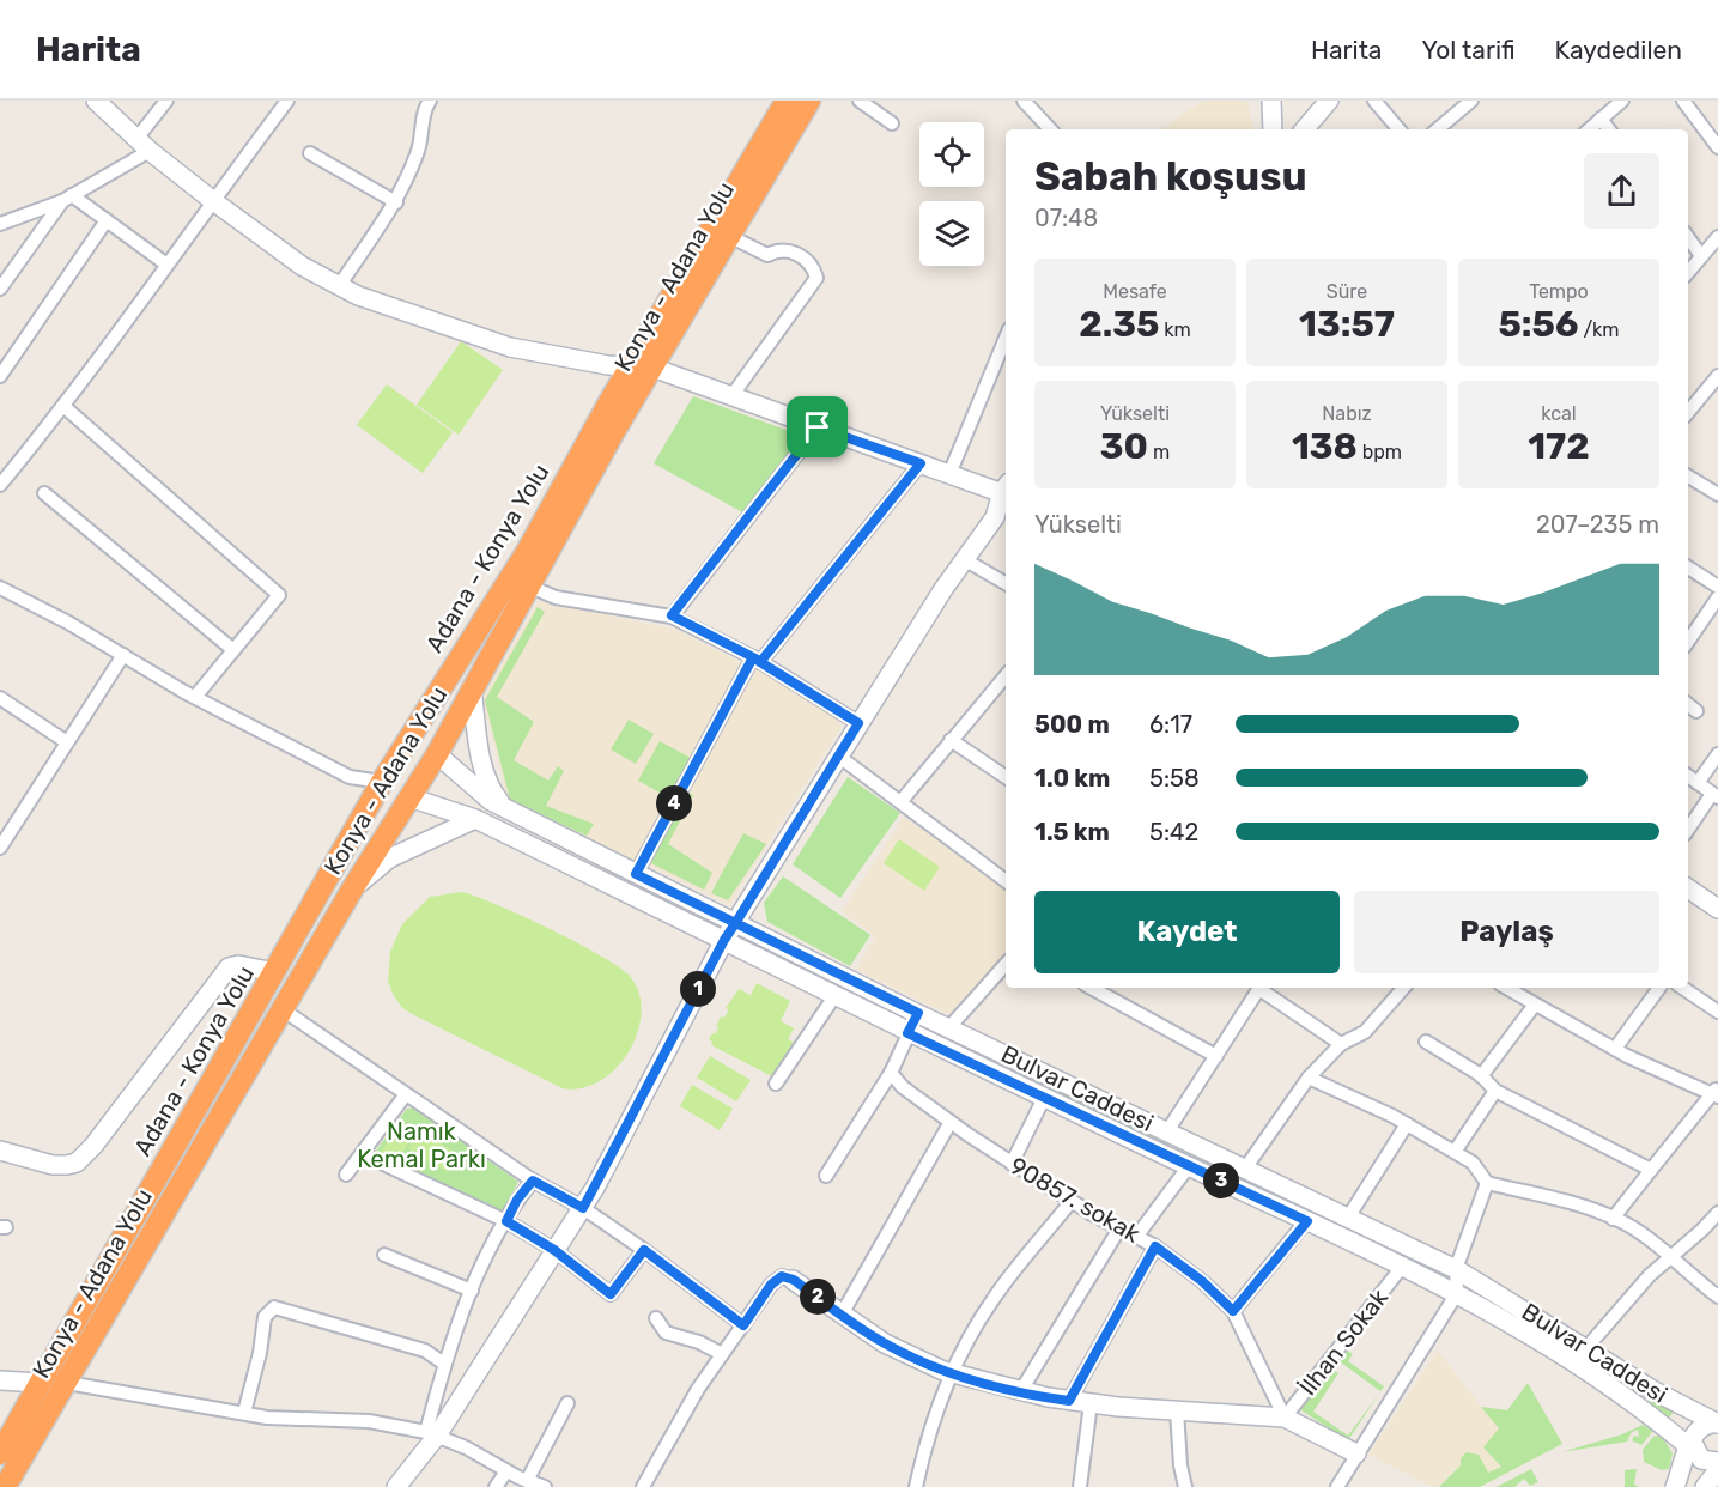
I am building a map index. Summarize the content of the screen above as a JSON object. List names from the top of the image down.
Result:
{
  "streets": {
    "highway": ["Konya - Adana Yolu", "Adana - Konya Yolu"],
    "street": ["Bulvar Caddesi", "90857. sokak", "İlhan Sokak"]
  },
  "crossings": [
    ["Konya - Adana Yolu", "Bulvar Caddesi"],
    ["90857. sokak", "İlhan Sokak"]
  ],
  "parks": ["Namık Kemal Parkı"],
  "page": {
    "header": "Harita",
    "nav": ["Harita", "Yol tarifi", "Kaydedilen"],
    "heading": ["Sabah koşusu", "07:48"],
    "stats": [
      ["Mesafe", "2.35 km"],
      ["Süre", "13:57"],
      ["Tempo", "5:56 /km"],
      ["Yükselti", "30 m"],
      ["Nabız", "138 bpm"],
      ["kcal", "172"]
    ],
    "chart": ["Yükselti", "207–235 m"],
    "list": [
      {
        "name": "500 m",
        "note": "6:17"
      },
      {
        "name": "1.0 km",
        "note": "5:58"
      },
      {
        "name": "1.5 km",
        "note": "5:42"
      }
    ],
    "pins": [
      "4",
      "1",
      "3",
      "2"
    ],
    "buttons": ["Kaydet", "Paylaş"]
  }
}
